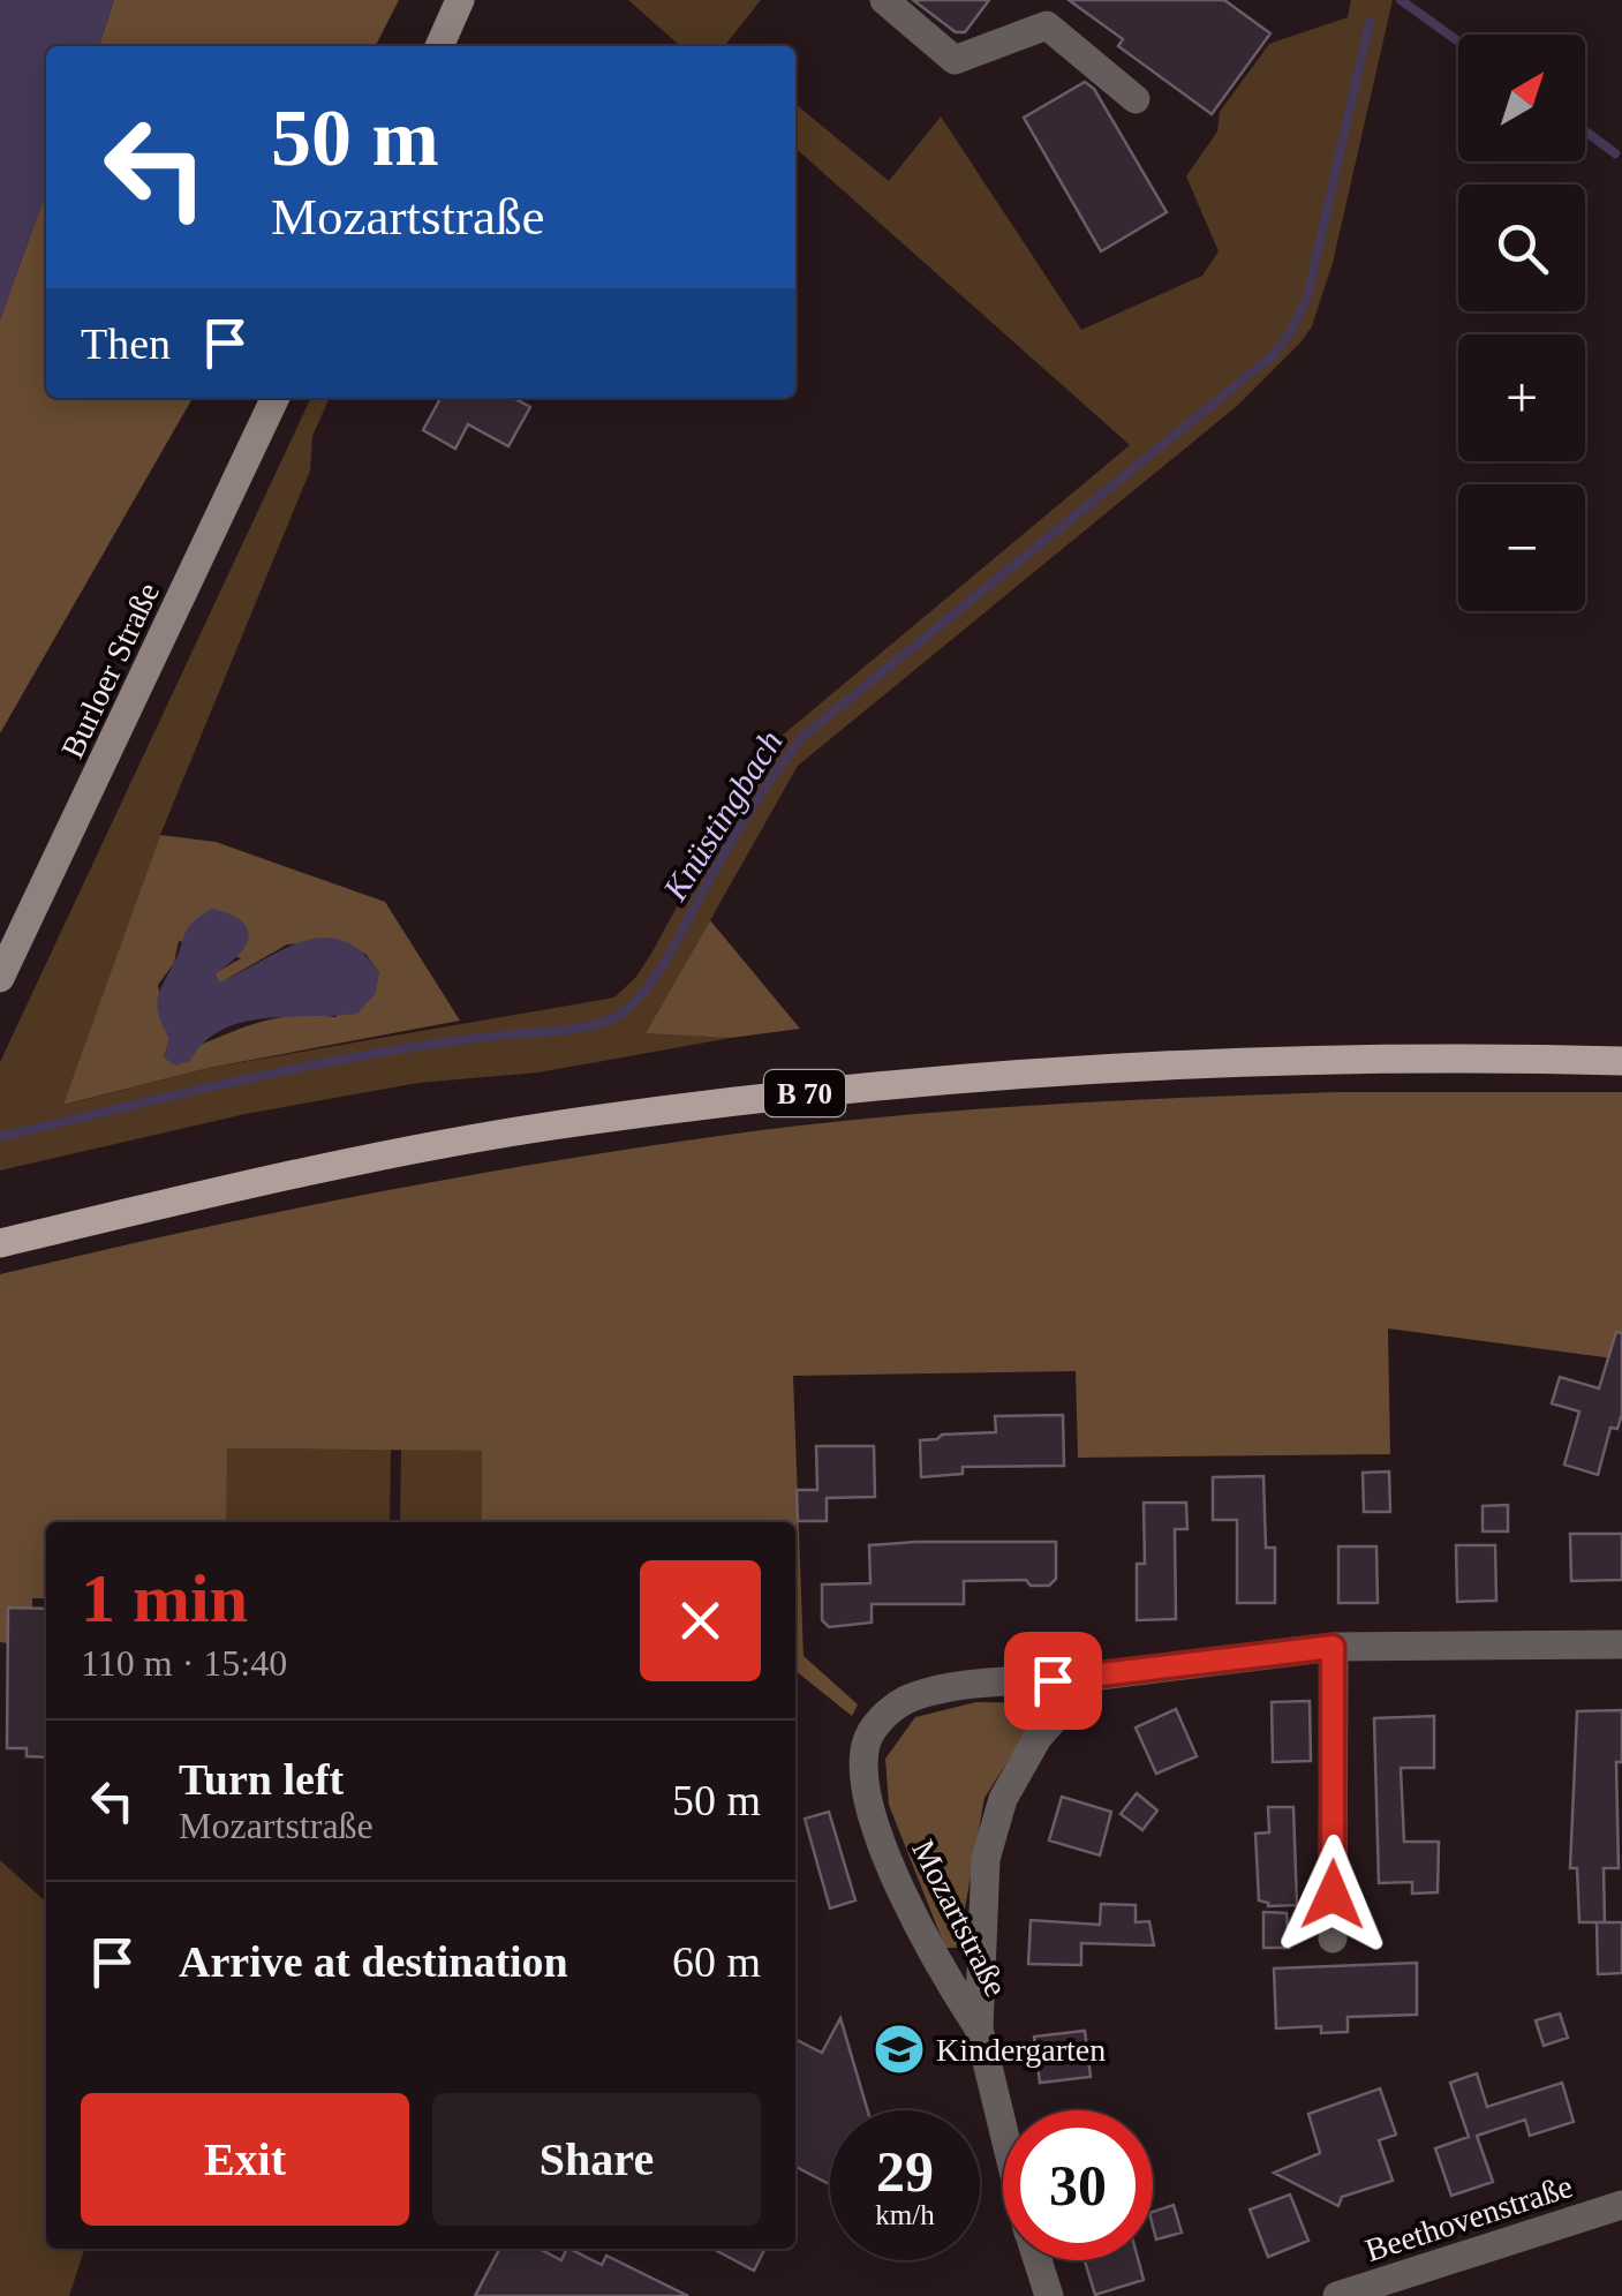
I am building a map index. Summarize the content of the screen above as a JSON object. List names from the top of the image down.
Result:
{
  "streets": {
    "main road": ["Burloer Straße", "B 70"],
    "street": ["Mozartstraße", "Beethovenstraße"]
  },
  "water": ["Knüstingbach"],
  "places": {
    "school or university": ["Kindergarten"]
  },
  "north": "top right",
  "page": {
    "map_buttons": ["+", "−"],
    "turn": ["50 m", "Mozartstraße"],
    "then": "Then",
    "heading": ["1 min", "110 m · 15:40"],
    "list": [
      {
        "name": "Turn left",
        "note": "Mozartstraße",
        "value": "50 m"
      },
      {
        "name": "Arrive at destination",
        "value": "60 m"
      }
    ],
    "buttons": ["Exit", "Share"],
    "speed": "29 km/h",
    "limit": "30"
  }
}
